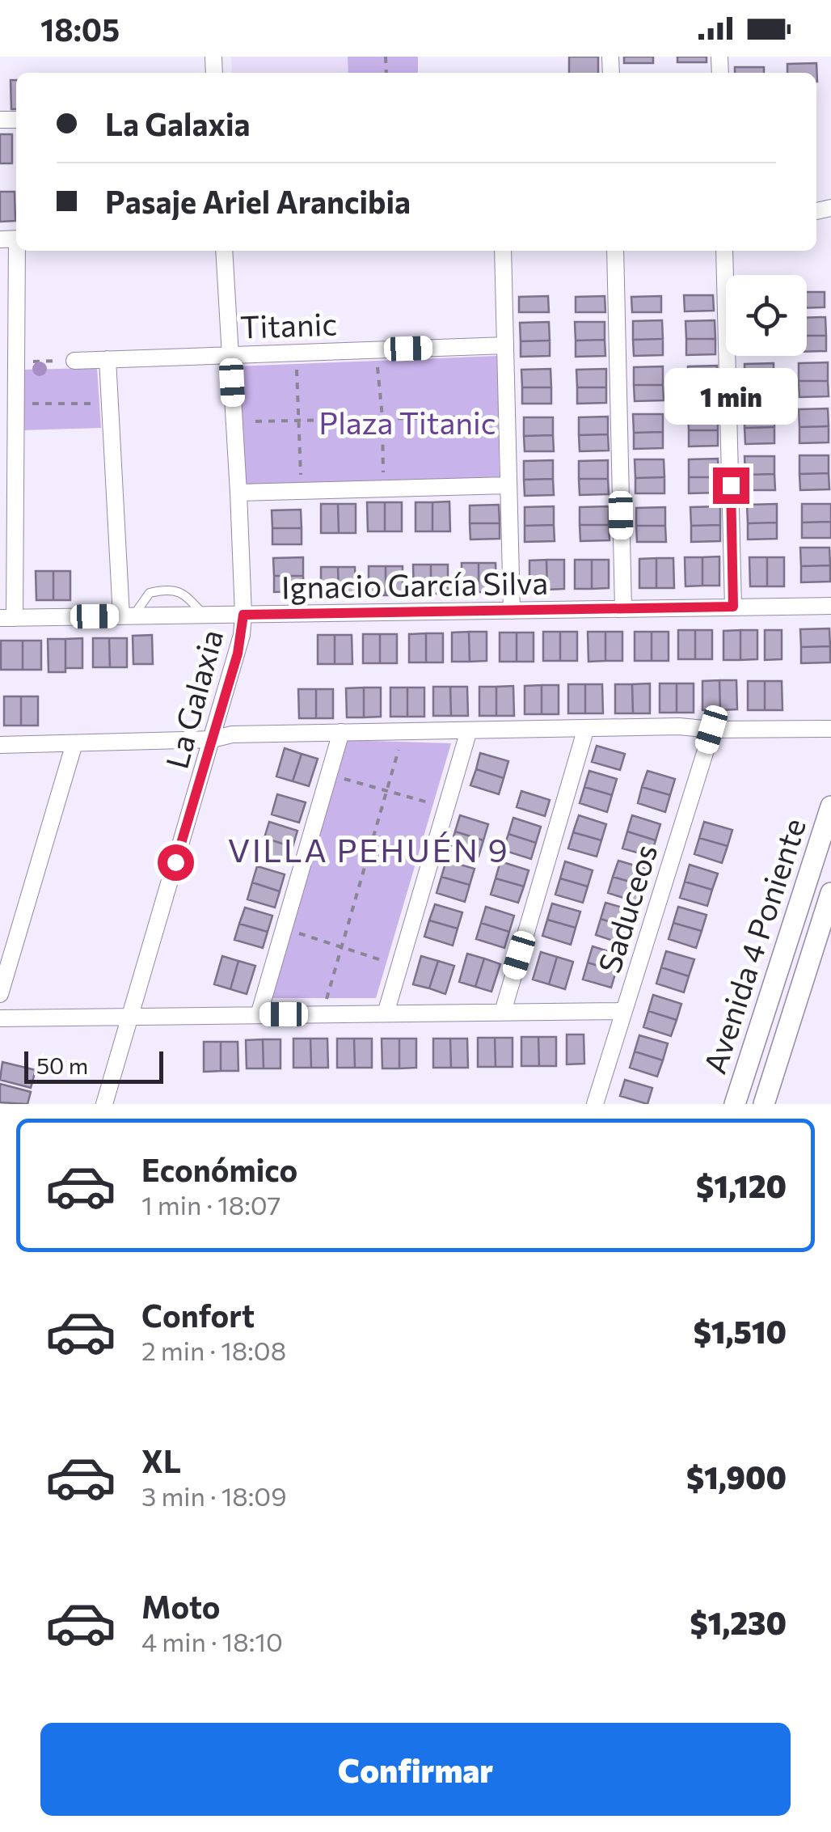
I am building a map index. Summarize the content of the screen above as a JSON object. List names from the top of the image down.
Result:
{
  "streets": {
    "street": [
      "Titanic",
      "Ignacio García Silva",
      "La Galaxia",
      "Saduceos",
      "Avenida 4 Poniente"
    ]
  },
  "crossings": [
    ["Titanic", "La Galaxia"],
    ["Ignacio García Silva", "La Galaxia"]
  ],
  "districts": ["VILLA PEHUÉN 9"],
  "parks": ["Plaza Titanic"],
  "scale_bar": "50 m",
  "page": {
    "status": "18:05",
    "banner": ["La Galaxia", "Pasaje Ariel Arancibia"],
    "bubble": "1 min",
    "scale": "50 m",
    "list": [
      {
        "name": "Económico",
        "note": "1 min · 18:07",
        "value": "$1,120"
      },
      {
        "name": "Confort",
        "note": "2 min · 18:08",
        "value": "$1,510"
      },
      {
        "name": "XL",
        "note": "3 min · 18:09",
        "value": "$1,900"
      },
      {
        "name": "Moto",
        "note": "4 min · 18:10",
        "value": "$1,230"
      }
    ],
    "buttons": "Confirmar"
  }
}
